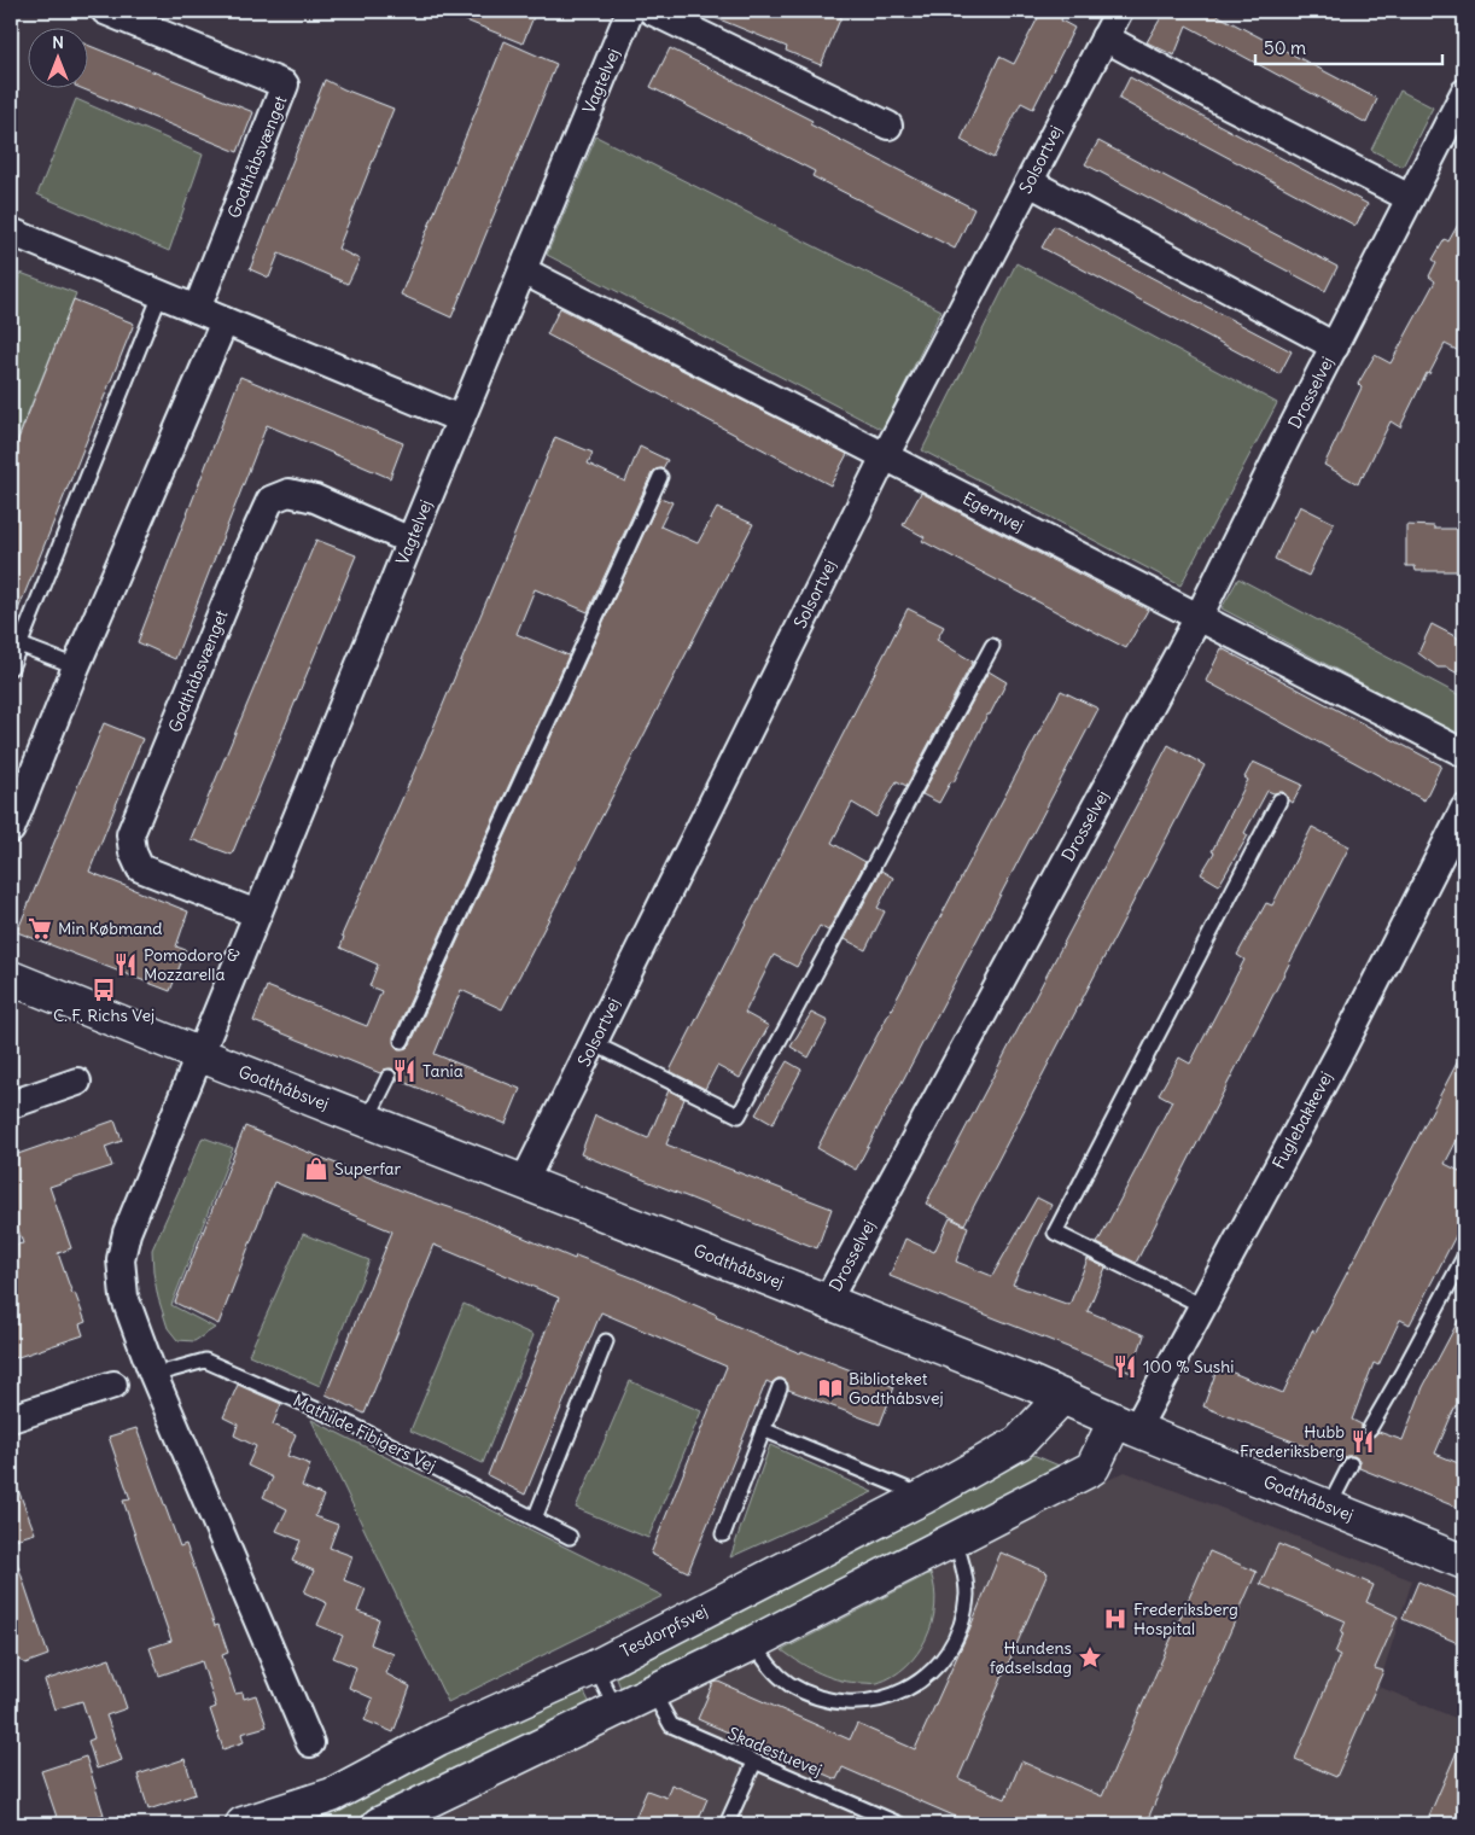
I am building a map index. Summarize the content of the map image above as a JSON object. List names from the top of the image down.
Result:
{
  "streets": {
    "street": [
      "Vagtelvej",
      "Godthåbsvænget",
      "Solsortvej",
      "Drosselvej",
      "Egernvej",
      "Godthåbsvej",
      "Fuglebakkevej",
      "Tesdorpfsvej"
    ],
    "lane": ["Mathilde Fibigers Vej", "Skadestuevej"]
  },
  "crossings": [
    ["Vagtelvej", "Godthåbsvænget"],
    ["Vagtelvej", "Egernvej"],
    ["Vagtelvej", "Godthåbsvej"],
    ["Solsortvej", "Drosselvej"],
    ["Solsortvej", "Egernvej"],
    ["Solsortvej", "Godthåbsvej"],
    ["Drosselvej", "Egernvej"],
    ["Drosselvej", "Godthåbsvej"],
    ["Godthåbsvej", "Fuglebakkevej"],
    ["Godthåbsvej", "Tesdorpfsvej"]
  ],
  "places": {
    "supermarket": ["Min Købmand"],
    "restaurant": [
      "Pomodoro & Mozzarella",
      "Tania",
      "100 % Sushi",
      "Hubb Frederiksberg"
    ],
    "bus stop": ["C. F. Richs Vej"],
    "shop": ["Superfar"],
    "library": ["Biblioteket Godthåbsvej"],
    "hospital": ["Frederiksberg Hospital"],
    "place": ["Hundens fødselsdag"]
  },
  "scale_bar": "50 m",
  "north": "top"
}
